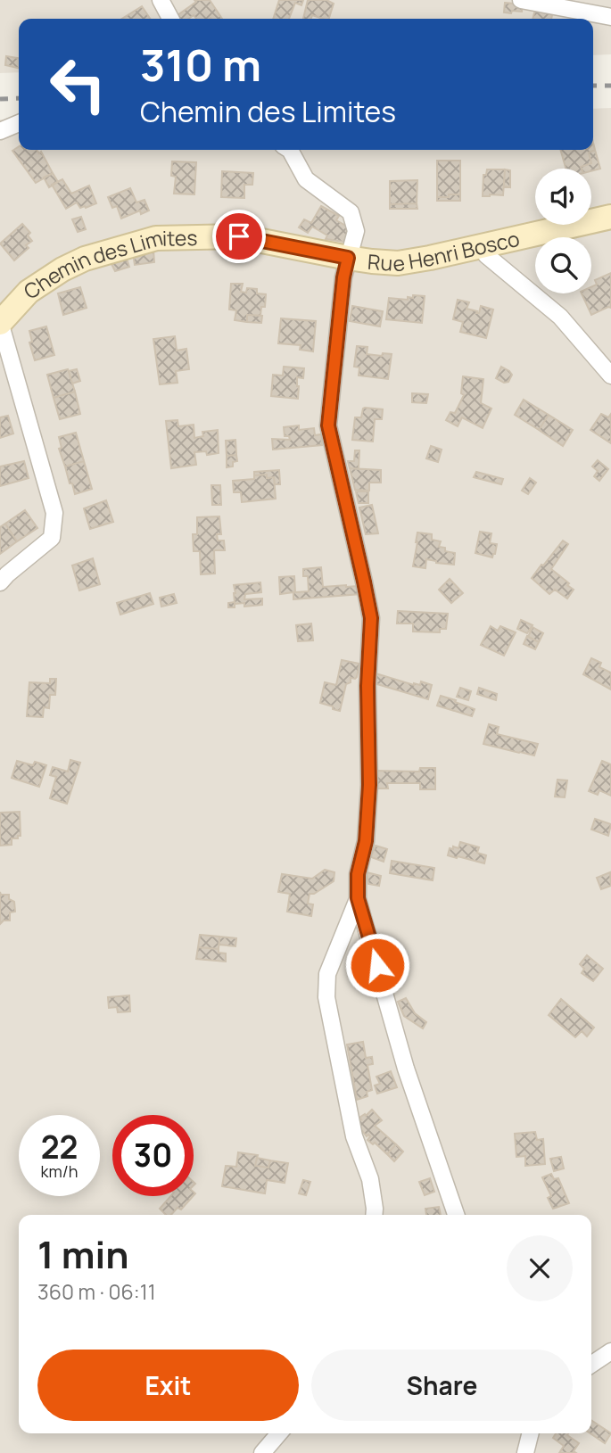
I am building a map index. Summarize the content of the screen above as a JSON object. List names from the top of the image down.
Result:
{
  "streets": {
    "street": ["Rue Henri Bosco", "Chemin des Limites"]
  },
  "crossings": [
    ["Rue Henri Bosco", "Chemin des Limites"]
  ],
  "page": {
    "turn": ["310 m", "Chemin des Limites"],
    "speed": "22 km/h",
    "limit": "30",
    "heading": ["1 min", "360 m · 06:11"],
    "buttons": ["Exit", "Share"]
  }
}
